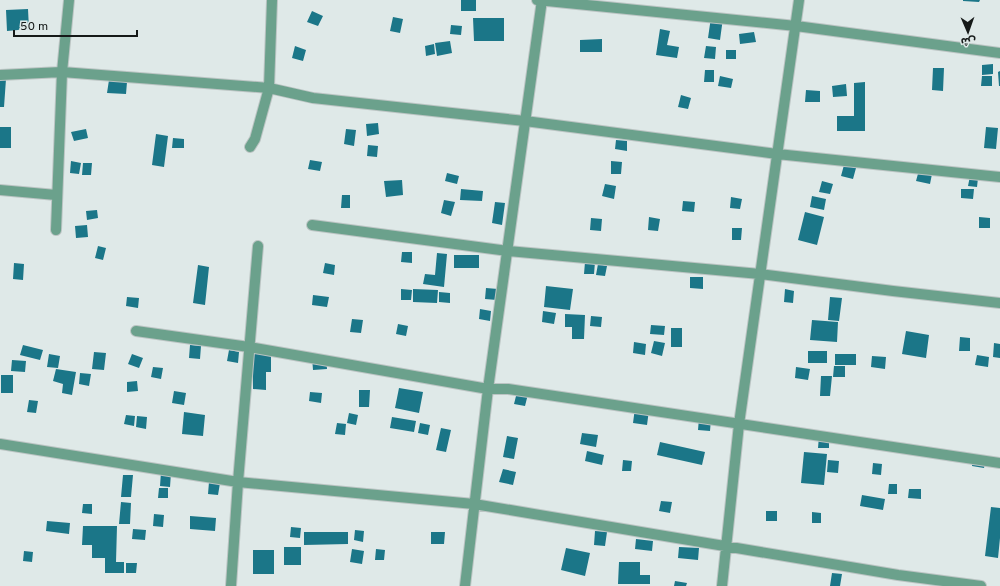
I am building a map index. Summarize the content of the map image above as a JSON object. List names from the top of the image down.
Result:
{
  "scale_bar": "50 m",
  "north": "bottom"
}
